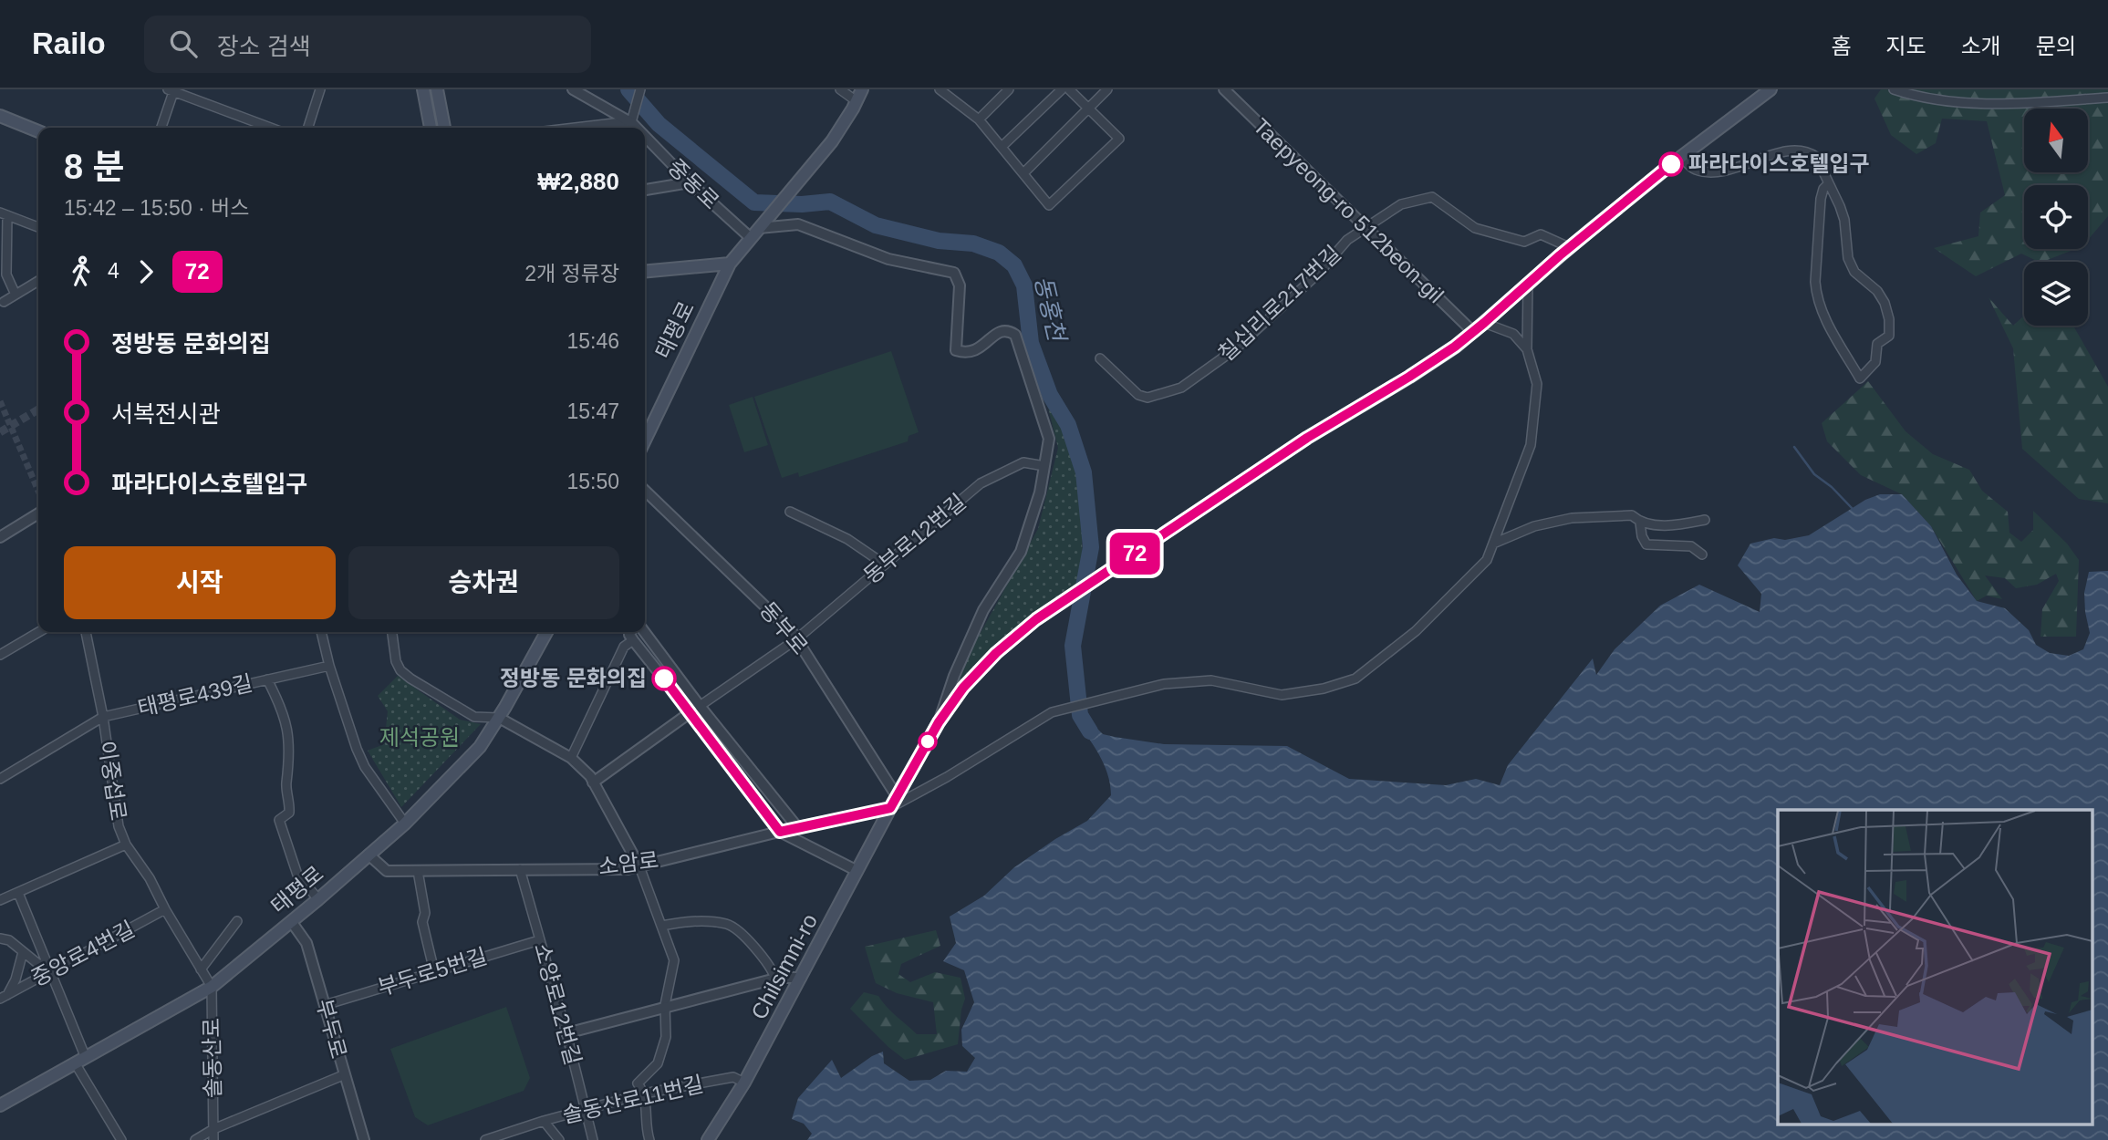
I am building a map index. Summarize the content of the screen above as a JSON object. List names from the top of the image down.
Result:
{
  "streets": {
    "main road": ["태평로", "Chilsimni-ro"],
    "street": [
      "중동로",
      "Taepyeong-ro 512beon-gil",
      "칠십리로217번길",
      "동부로12번길",
      "동부로",
      "태평로439길",
      "이중섭로",
      "소암로",
      "중앙로4번길",
      "부두로5번길",
      "소양로12번길",
      "부두로",
      "솔동산로",
      "솔동산로11번길"
    ]
  },
  "crossings": [
    ["중동로", "태평로"],
    ["Taepyeong-ro 512beon-gil", "칠십리로217번길"],
    ["Taepyeong-ro 512beon-gil", "Chilsimni-ro"],
    ["태평로", "이중섭로"],
    ["태평로", "소암로"],
    ["태평로", "부두로"],
    ["태평로", "솔동산로"],
    ["동부로12번길", "동부로"],
    ["동부로", "Chilsimni-ro"],
    ["태평로439길", "이중섭로"],
    ["이중섭로", "중앙로4번길"],
    ["이중섭로", "솔동산로"],
    ["소암로", "Chilsimni-ro"],
    ["소암로", "소양로12번길"],
    ["Chilsimni-ro", "솔동산로11번길"],
    ["부두로5번길", "소양로12번길"],
    ["부두로5번길", "부두로"],
    ["소양로12번길", "솔동산로11번길"],
    ["부두로", "솔동산로"]
  ],
  "water": ["동홍천"],
  "parks": ["제석공원"],
  "places": ["파라다이스호텔입구", "정방동 문화의집"],
  "lines": ["bus line 72"],
  "north": "top",
  "page": {
    "header": "Railo",
    "search": "장소 검색",
    "nav": [
      "홈",
      "지도",
      "소개",
      "문의"
    ],
    "on_map": "72",
    "heading": ["8 분", "15:42 – 15:50 · 버스", "₩2,880"],
    "legs": ["4", "72", "2개 정류장"],
    "list": [
      {
        "name": "정방동 문화의집",
        "value": "15:46"
      },
      {
        "name": "서복전시관",
        "value": "15:47"
      },
      {
        "name": "파라다이스호텔입구",
        "value": "15:50"
      }
    ],
    "buttons": ["시작", "승차권"]
  }
}
